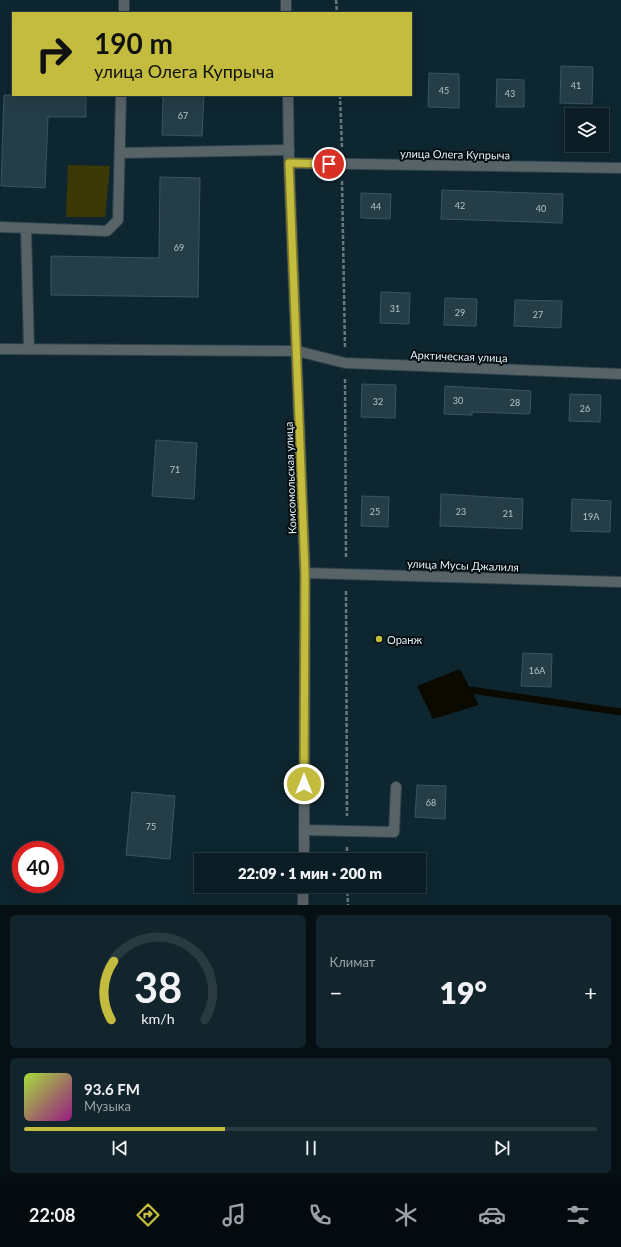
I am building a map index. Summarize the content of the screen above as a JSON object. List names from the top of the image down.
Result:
{
  "streets": {
    "street": [
      "улица Олега Купрыча",
      "Арктическая улица",
      "Комсомольская улица",
      "улица Мусы Джалиля"
    ]
  },
  "crossings": [
    ["улица Олега Купрыча", "Комсомольская улица"],
    ["Арктическая улица", "Комсомольская улица"],
    ["Комсомольская улица", "улица Мусы Джалиля"]
  ],
  "places": ["Оранж"],
  "house_numbers": [
    "41",
    "45",
    "43",
    "67",
    "42",
    "44",
    "40",
    "69",
    "31",
    "29",
    "27",
    "30",
    "32",
    "28",
    "26",
    "71",
    "25",
    "23",
    "21",
    "19А",
    "16А",
    "68",
    "75"
  ],
  "page": {
    "turn": ["190 m", "улица Олега Купрыча"],
    "limit": "40",
    "trip": "22:09 · 1 мин · 200 m",
    "tile": "Климат",
    "heat": ["−", "19°", "+"],
    "song": ["93.6 FM", "Музыка"],
    "tabs": "22:08",
    "gauge": ["38", "km/h"]
  }
}
